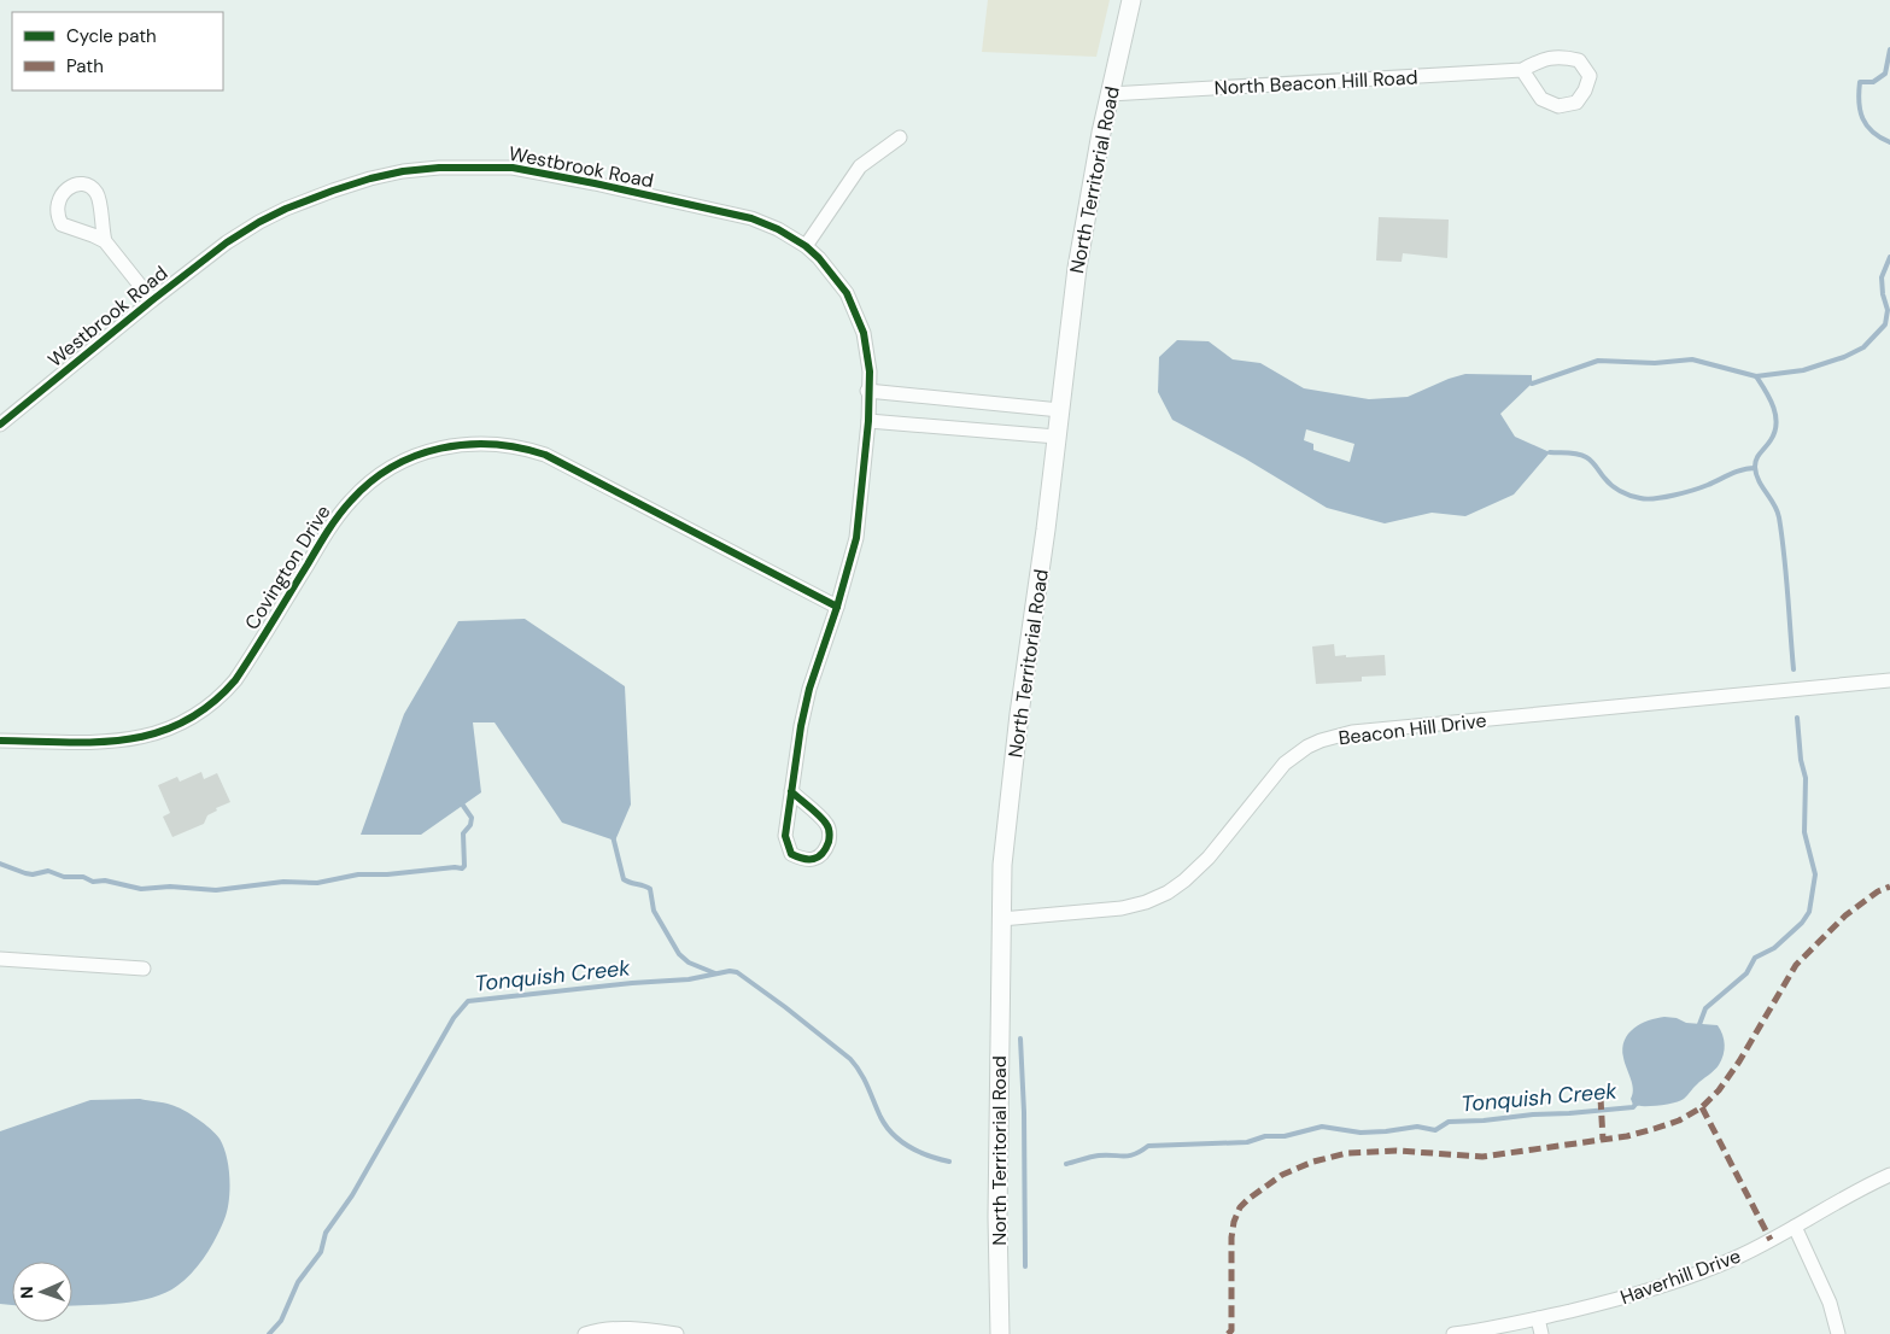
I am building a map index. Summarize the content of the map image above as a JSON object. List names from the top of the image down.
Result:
{
  "streets": {
    "main road": ["North Territorial Road"],
    "street": [
      "North Beacon Hill Road",
      "Westbrook Road",
      "Covington Drive",
      "Beacon Hill Drive",
      "Haverhill Drive"
    ]
  },
  "crossings": [
    ["North Beacon Hill Road", "North Territorial Road"],
    ["Westbrook Road", "Covington Drive"],
    ["North Territorial Road", "Beacon Hill Drive"]
  ],
  "water": ["Tonquish Creek"],
  "legend": ["Cycle path", "Path"],
  "north": "left"
}
